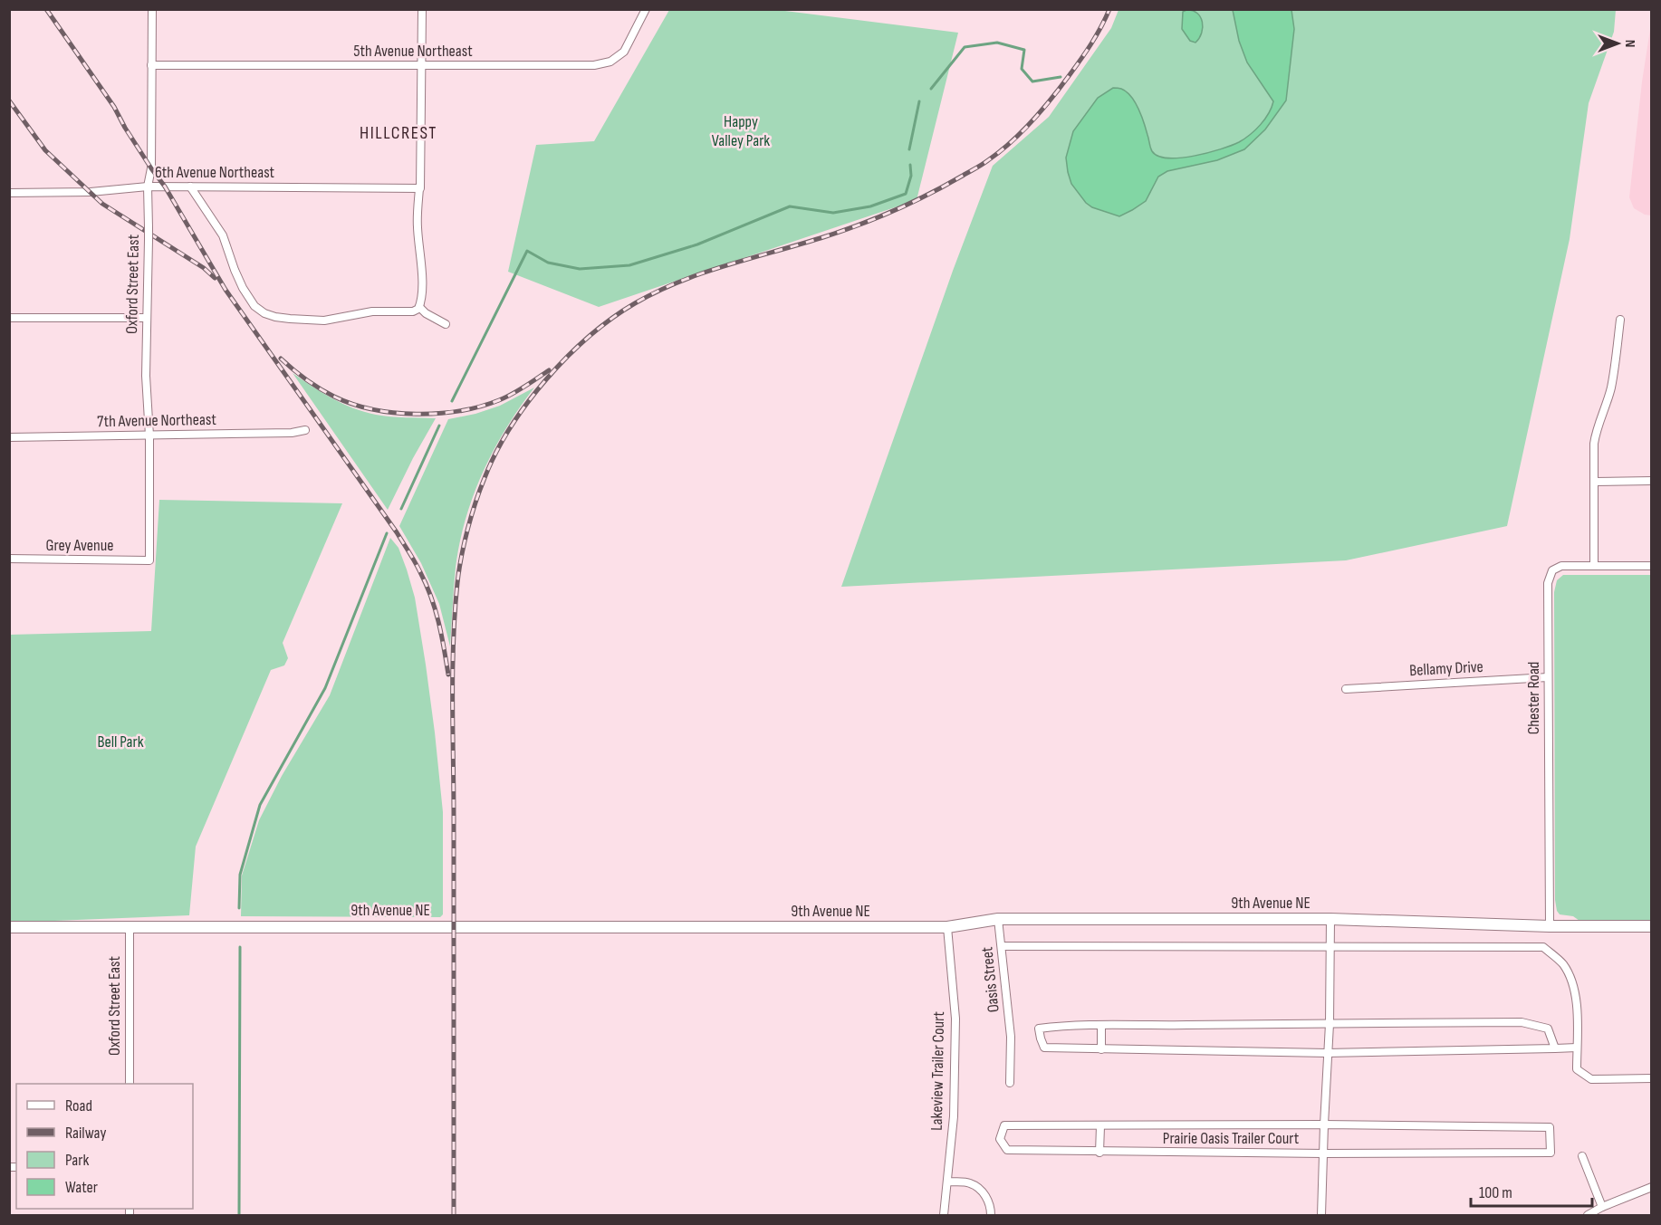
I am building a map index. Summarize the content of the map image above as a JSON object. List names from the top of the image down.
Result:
{
  "streets": {
    "street": [
      "5th Avenue Northeast",
      "6th Avenue Northeast",
      "Oxford Street East",
      "7th Avenue Northeast",
      "Grey Avenue",
      "Bellamy Drive",
      "Chester Road",
      "9th Avenue NE",
      "Oasis Street",
      "Lakeview Trailer Court",
      "Prairie Oasis Trailer Court"
    ]
  },
  "crossings": [
    ["5th Avenue Northeast", "Oxford Street East"],
    ["6th Avenue Northeast", "Oxford Street East"],
    ["Oxford Street East", "7th Avenue Northeast"],
    ["Oxford Street East", "Grey Avenue"],
    ["Oxford Street East", "9th Avenue NE"],
    ["Bellamy Drive", "Chester Road"],
    ["Chester Road", "9th Avenue NE"],
    ["9th Avenue NE", "Oasis Street"],
    ["9th Avenue NE", "Lakeview Trailer Court"]
  ],
  "districts": ["HILLCREST"],
  "parks": ["Happy Valley Park", "Bell Park"],
  "legend": [
    "Road",
    "Railway",
    "Park",
    "Water"
  ],
  "scale_bar": "100 m",
  "north": "right"
}
